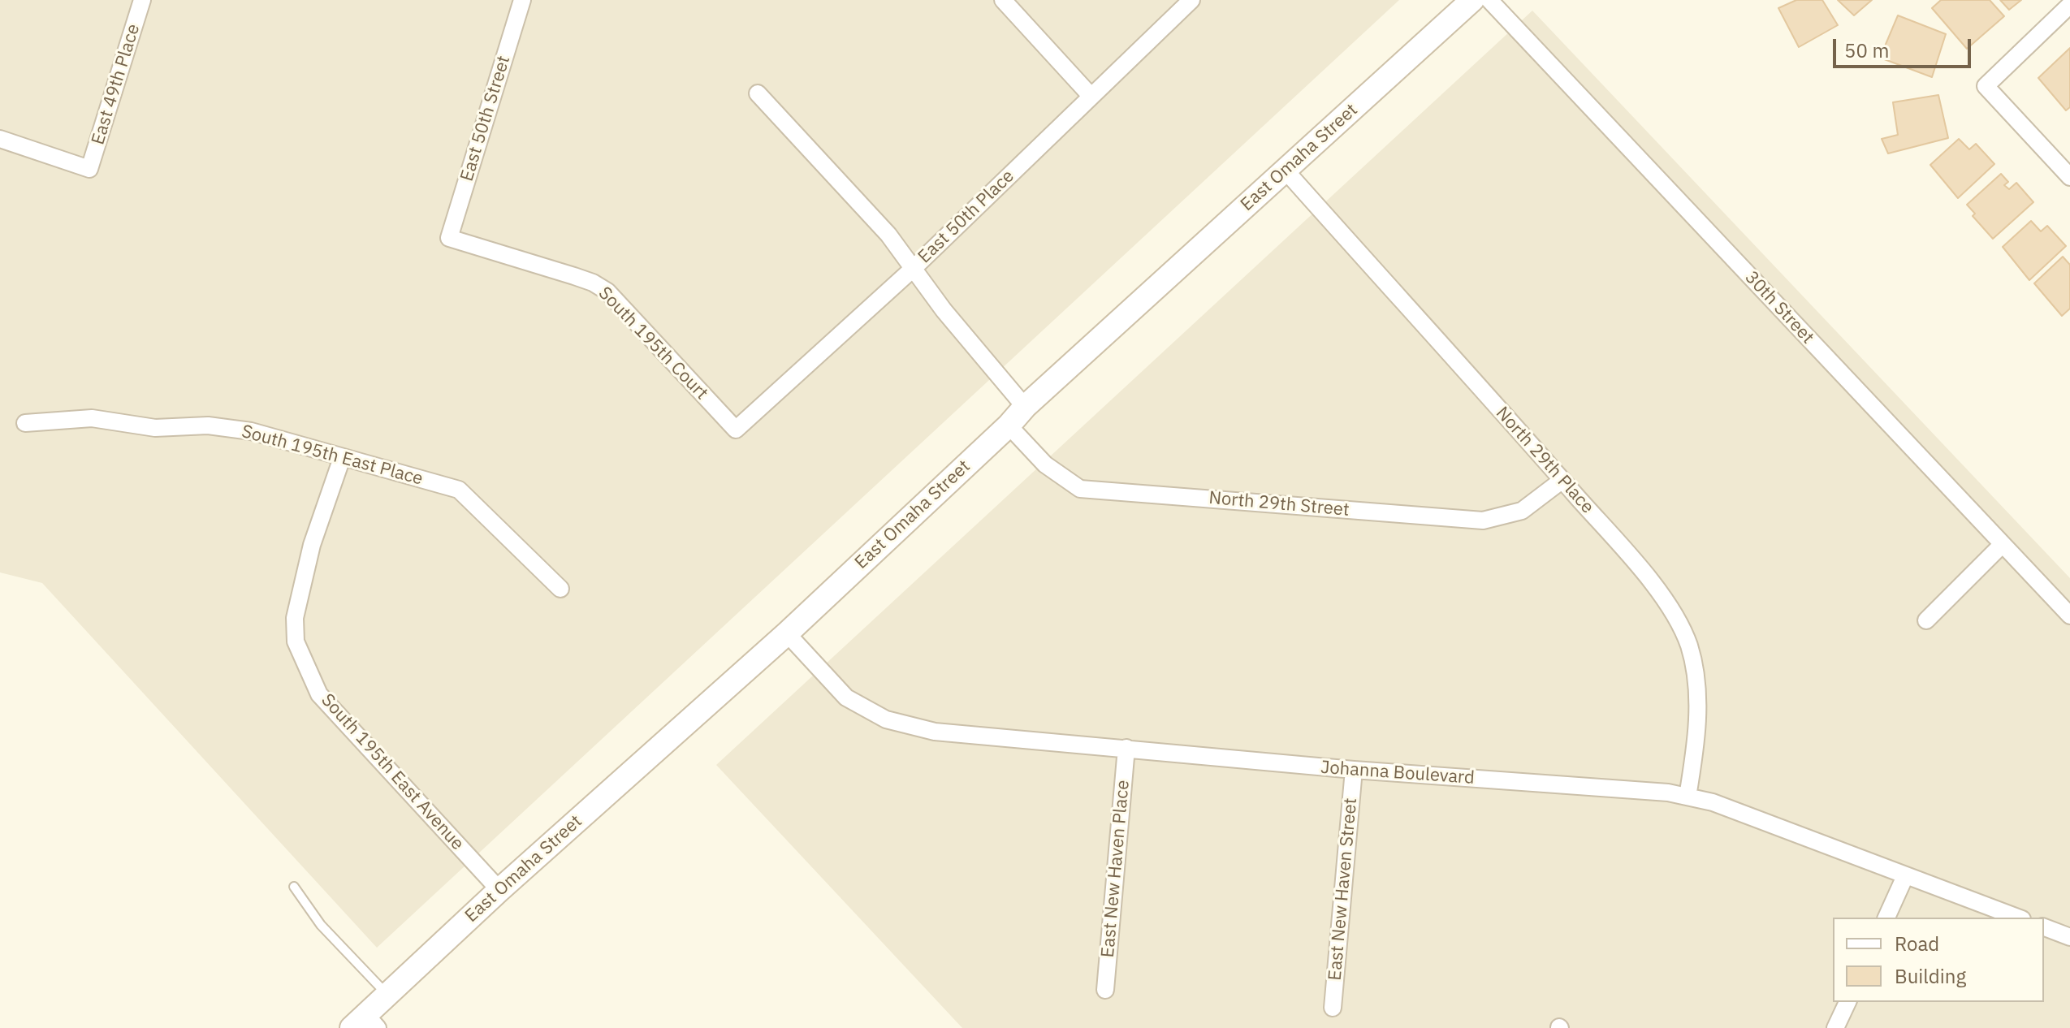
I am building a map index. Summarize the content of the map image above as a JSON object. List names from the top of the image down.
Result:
{
  "streets": {
    "street": [
      "East 49th Place",
      "East 50th Street",
      "East Omaha Street",
      "East 50th Place",
      "30th Street",
      "South 195th Court",
      "South 195th East Place",
      "North 29th Place",
      "North 29th Street",
      "South 195th East Avenue",
      "Johanna Boulevard",
      "East New Haven Place",
      "East New Haven Street"
    ]
  },
  "crossings": [
    ["East 50th Street", "South 195th Court"],
    ["East Omaha Street", "North 29th Place"],
    ["East Omaha Street", "North 29th Street"],
    ["East Omaha Street", "South 195th East Avenue"],
    ["East Omaha Street", "Johanna Boulevard"],
    ["East 50th Place", "South 195th Court"],
    ["South 195th East Place", "South 195th East Avenue"],
    ["North 29th Place", "North 29th Street"],
    ["North 29th Place", "Johanna Boulevard"],
    ["Johanna Boulevard", "East New Haven Place"],
    ["Johanna Boulevard", "East New Haven Street"]
  ],
  "legend": ["Road", "Building"],
  "scale_bar": "50 m"
}
